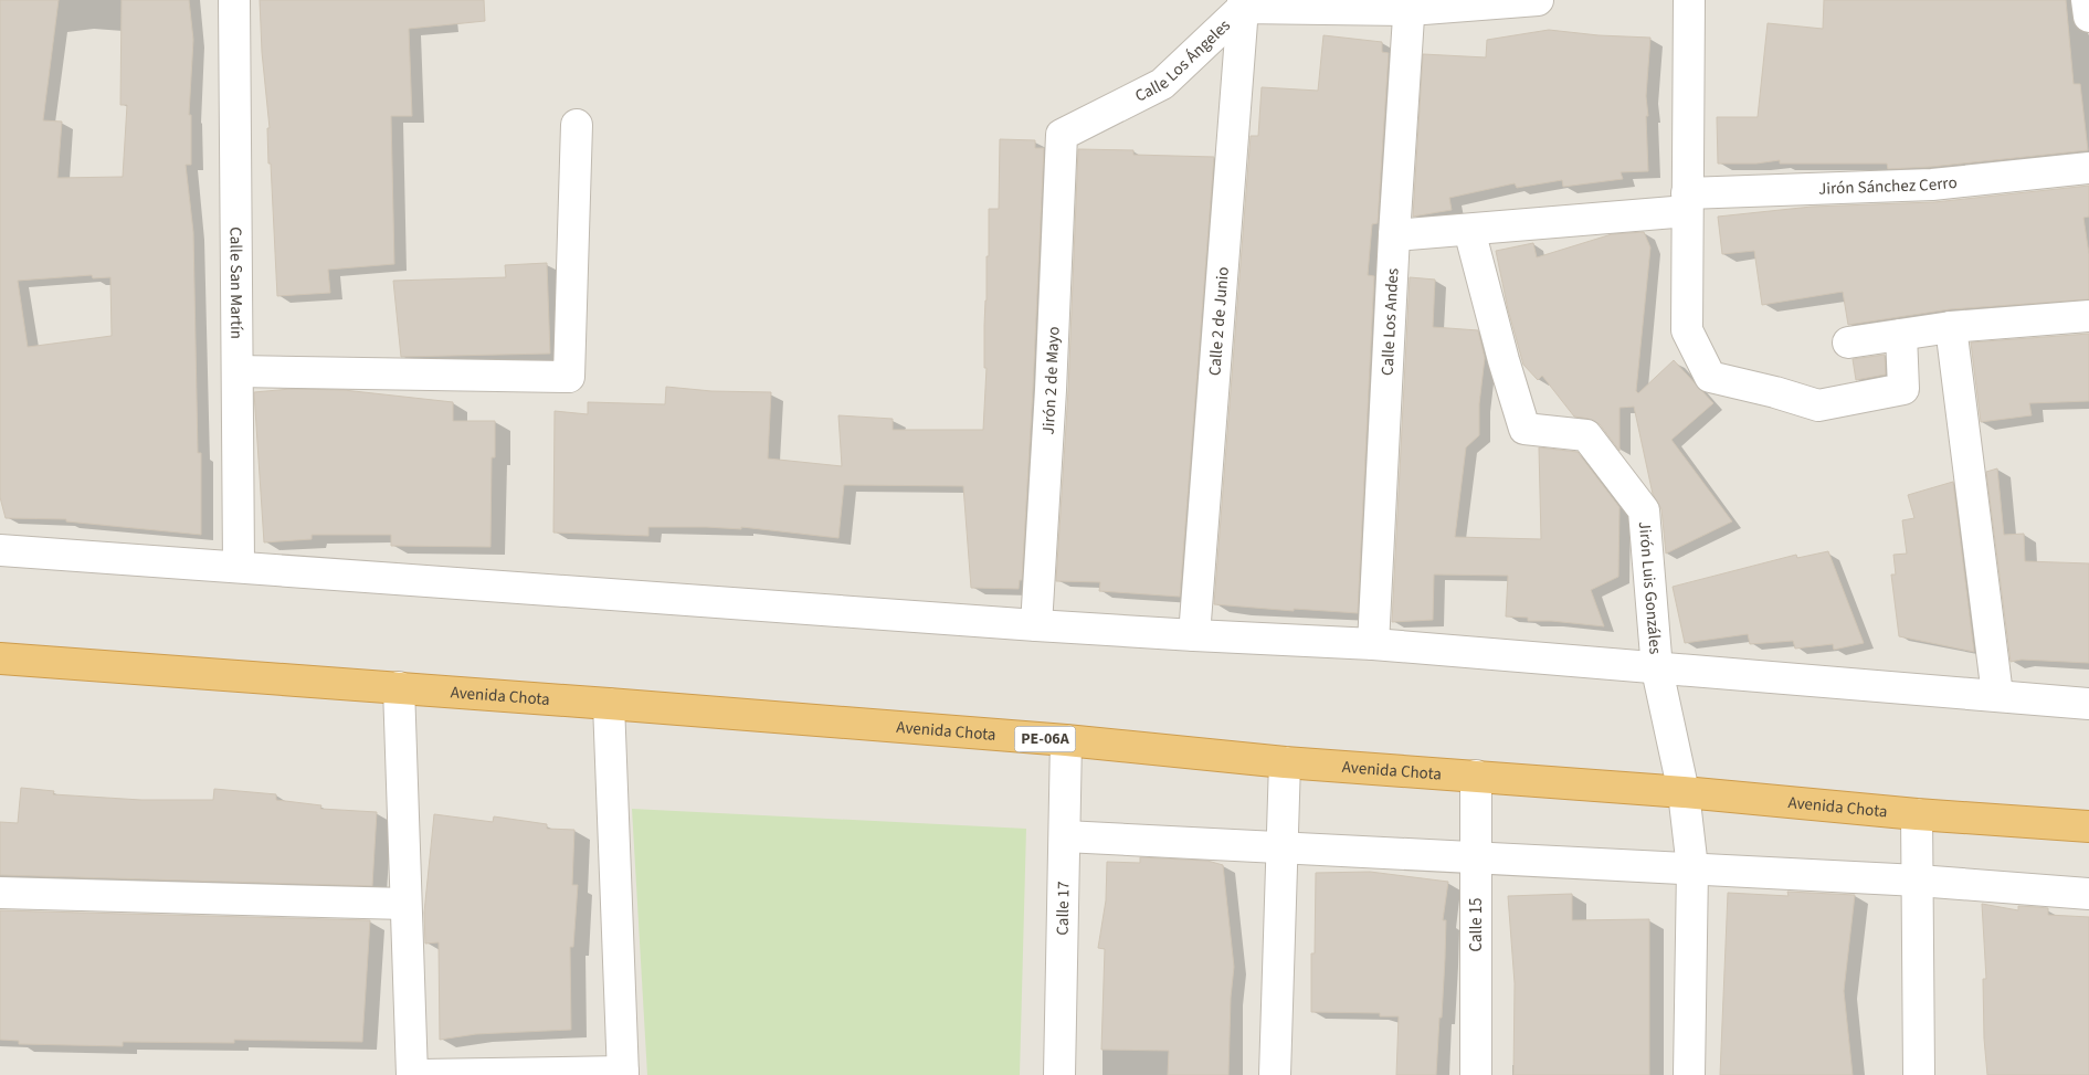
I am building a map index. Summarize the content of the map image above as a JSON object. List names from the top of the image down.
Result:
{
  "streets": {
    "highway": ["Avenida Chota", "PE-06A"],
    "street": [
      "Calle Los Ángeles",
      "Jirón Sánchez Cerro",
      "Calle San Martín",
      "Calle 2 de Junio",
      "Calle Los Andes",
      "Jirón 2 de Mayo",
      "Jirón Luis Gonzáles",
      "Calle 17",
      "Calle 15"
    ]
  },
  "crossings": [
    ["Calle Los Ángeles", "Calle 2 de Junio"],
    ["Calle Los Ángeles", "Calle Los Andes"],
    ["Calle Los Ángeles", "Jirón 2 de Mayo"],
    ["Jirón Sánchez Cerro", "Calle Los Andes"],
    ["Jirón Sánchez Cerro", "Jirón Luis Gonzáles"],
    ["Jirón Luis Gonzáles", "Avenida Chota"],
    ["Avenida Chota", "Calle 17"],
    ["Avenida Chota", "Calle 15"]
  ]
}
